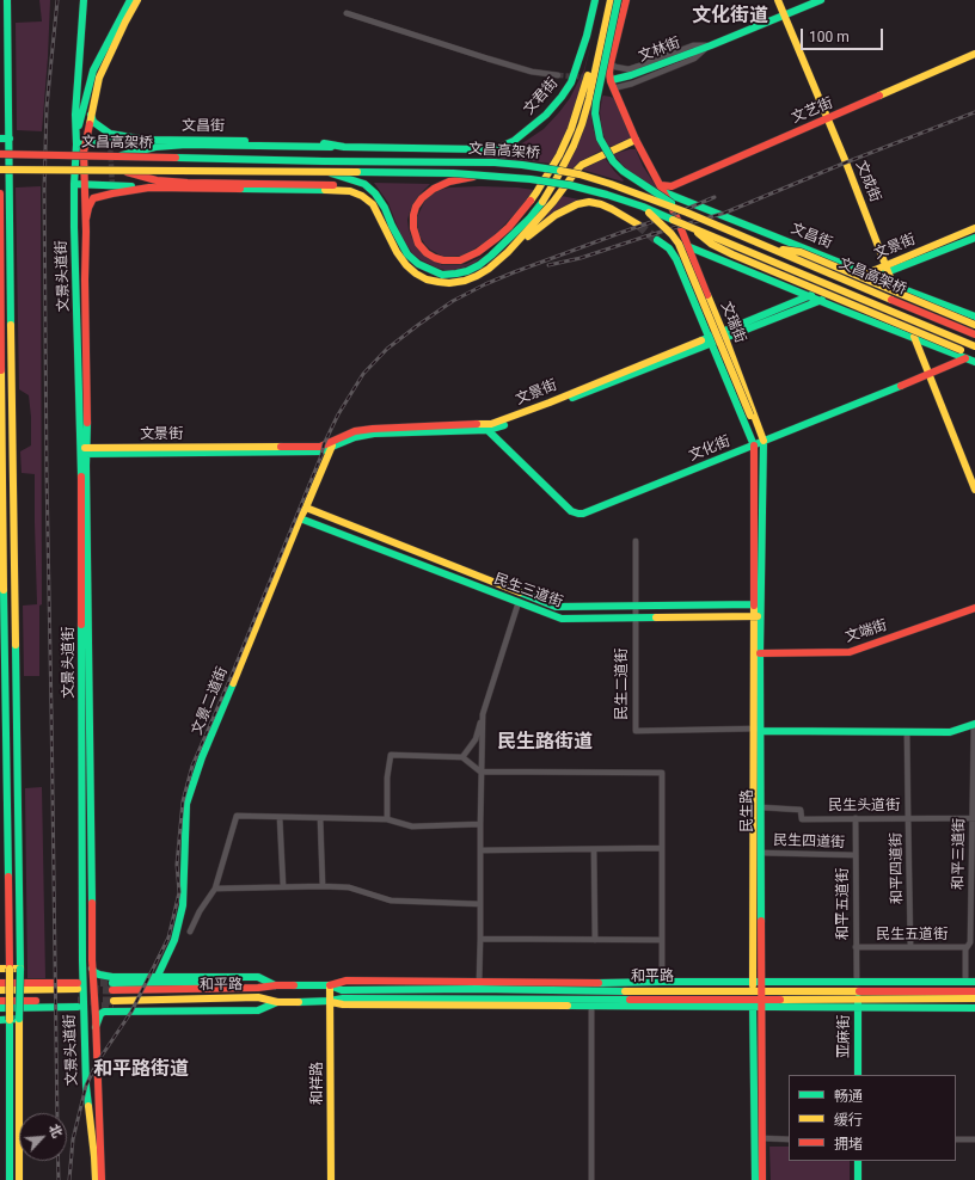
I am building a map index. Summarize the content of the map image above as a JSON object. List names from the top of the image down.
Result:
{
  "streets": {
    "main road": [
      "文林街",
      "文君街",
      "文艺街",
      "文昌街",
      "文昌高架桥",
      "文成街",
      "文景街",
      "文景头道街",
      "文瑞街",
      "文化街",
      "民生三道街",
      "文端街",
      "民生二道街",
      "文景二道街",
      "民生路",
      "和平路",
      "亚麻街",
      "和祥路"
    ],
    "street": [
      "民生头道街",
      "民生四道街",
      "和平三道街",
      "和平四道街",
      "和平五道街",
      "民生五道街"
    ]
  },
  "crossings": [
    ["文林街", "文成街"],
    ["文君街", "文昌街"],
    ["文艺街", "文成街"],
    ["文昌街", "文成街"],
    ["文昌街", "文景街"],
    ["文昌街", "文景头道街"],
    ["文昌街", "文瑞街"],
    ["文昌高架桥", "民生路"],
    ["文成街", "文景街"],
    ["文成街", "文化街"],
    ["文景街", "文景头道街"],
    ["文景街", "文瑞街"],
    ["文景街", "文化街"],
    ["文景街", "文景二道街"],
    ["文瑞街", "文化街"],
    ["文瑞街", "民生路"],
    ["文化街", "民生路"],
    ["民生三道街", "民生二道街"],
    ["民生三道街", "文景二道街"],
    ["民生三道街", "民生路"],
    ["文端街", "民生路"],
    ["民生二道街", "民生路"],
    ["民生二道街", "和平三道街"],
    ["民生二道街", "和平四道街"],
    ["民生头道街", "民生路"],
    ["民生头道街", "和平三道街"],
    ["民生头道街", "和平四道街"],
    ["民生头道街", "和平五道街"],
    ["民生路", "民生四道街"],
    ["民生路", "和平路"],
    ["民生四道街", "和平五道街"],
    ["和平三道街", "民生五道街"],
    ["和平三道街", "和平路"],
    ["和平四道街", "民生五道街"],
    ["和平五道街", "民生五道街"],
    ["和平五道街", "和平路"],
    ["和平五道街", "亚麻街"],
    ["和平路", "亚麻街"],
    ["和平路", "和祥路"]
  ],
  "districts": ["文化街道", "民生路街道", "和平路街道"],
  "legend": ["畅通", "缓行", "拥堵"],
  "scale_bar": "100 m",
  "north": "top right"
}
